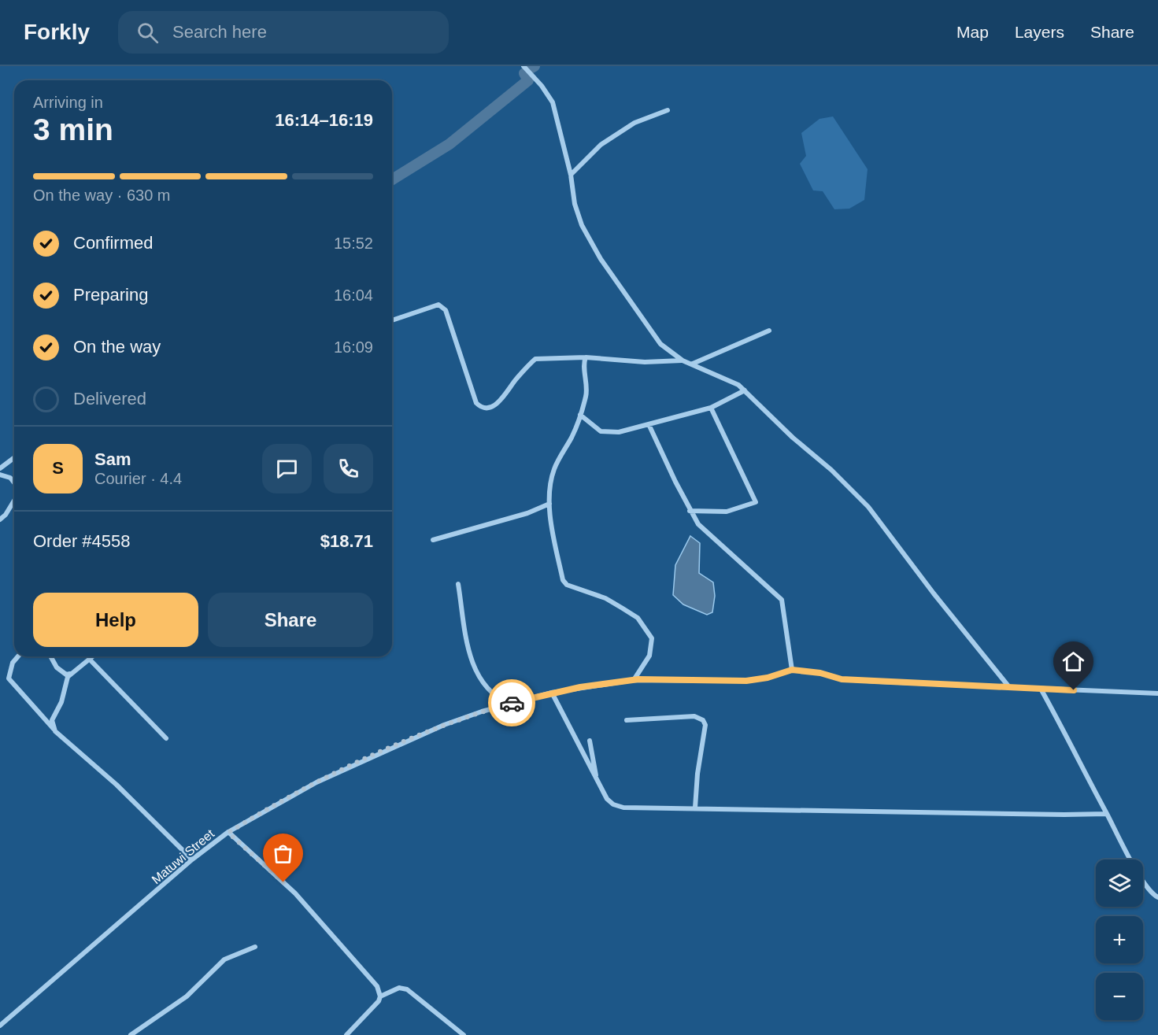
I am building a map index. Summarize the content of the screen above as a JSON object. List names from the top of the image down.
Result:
{
  "streets": {
    "street": ["Matuwi Street"]
  },
  "page": {
    "header": "Forkly",
    "search": "Search here",
    "nav": ["Map", "Layers", "Share"],
    "heading": ["3 min", "Arriving in", "16:14–16:19"],
    "panel": [
      "Sam",
      "Courier · 4.4",
      "Order #4558",
      "$18.71"
    ],
    "bar": "On the way · 630 m",
    "list": [
      ["Confirmed", "15:52"],
      ["Preparing", "16:04"],
      ["On the way", "16:09"],
      "Delivered"
    ],
    "round": "S",
    "buttons": ["Help", "Share"],
    "map_buttons": ["+", "−"]
  }
}
